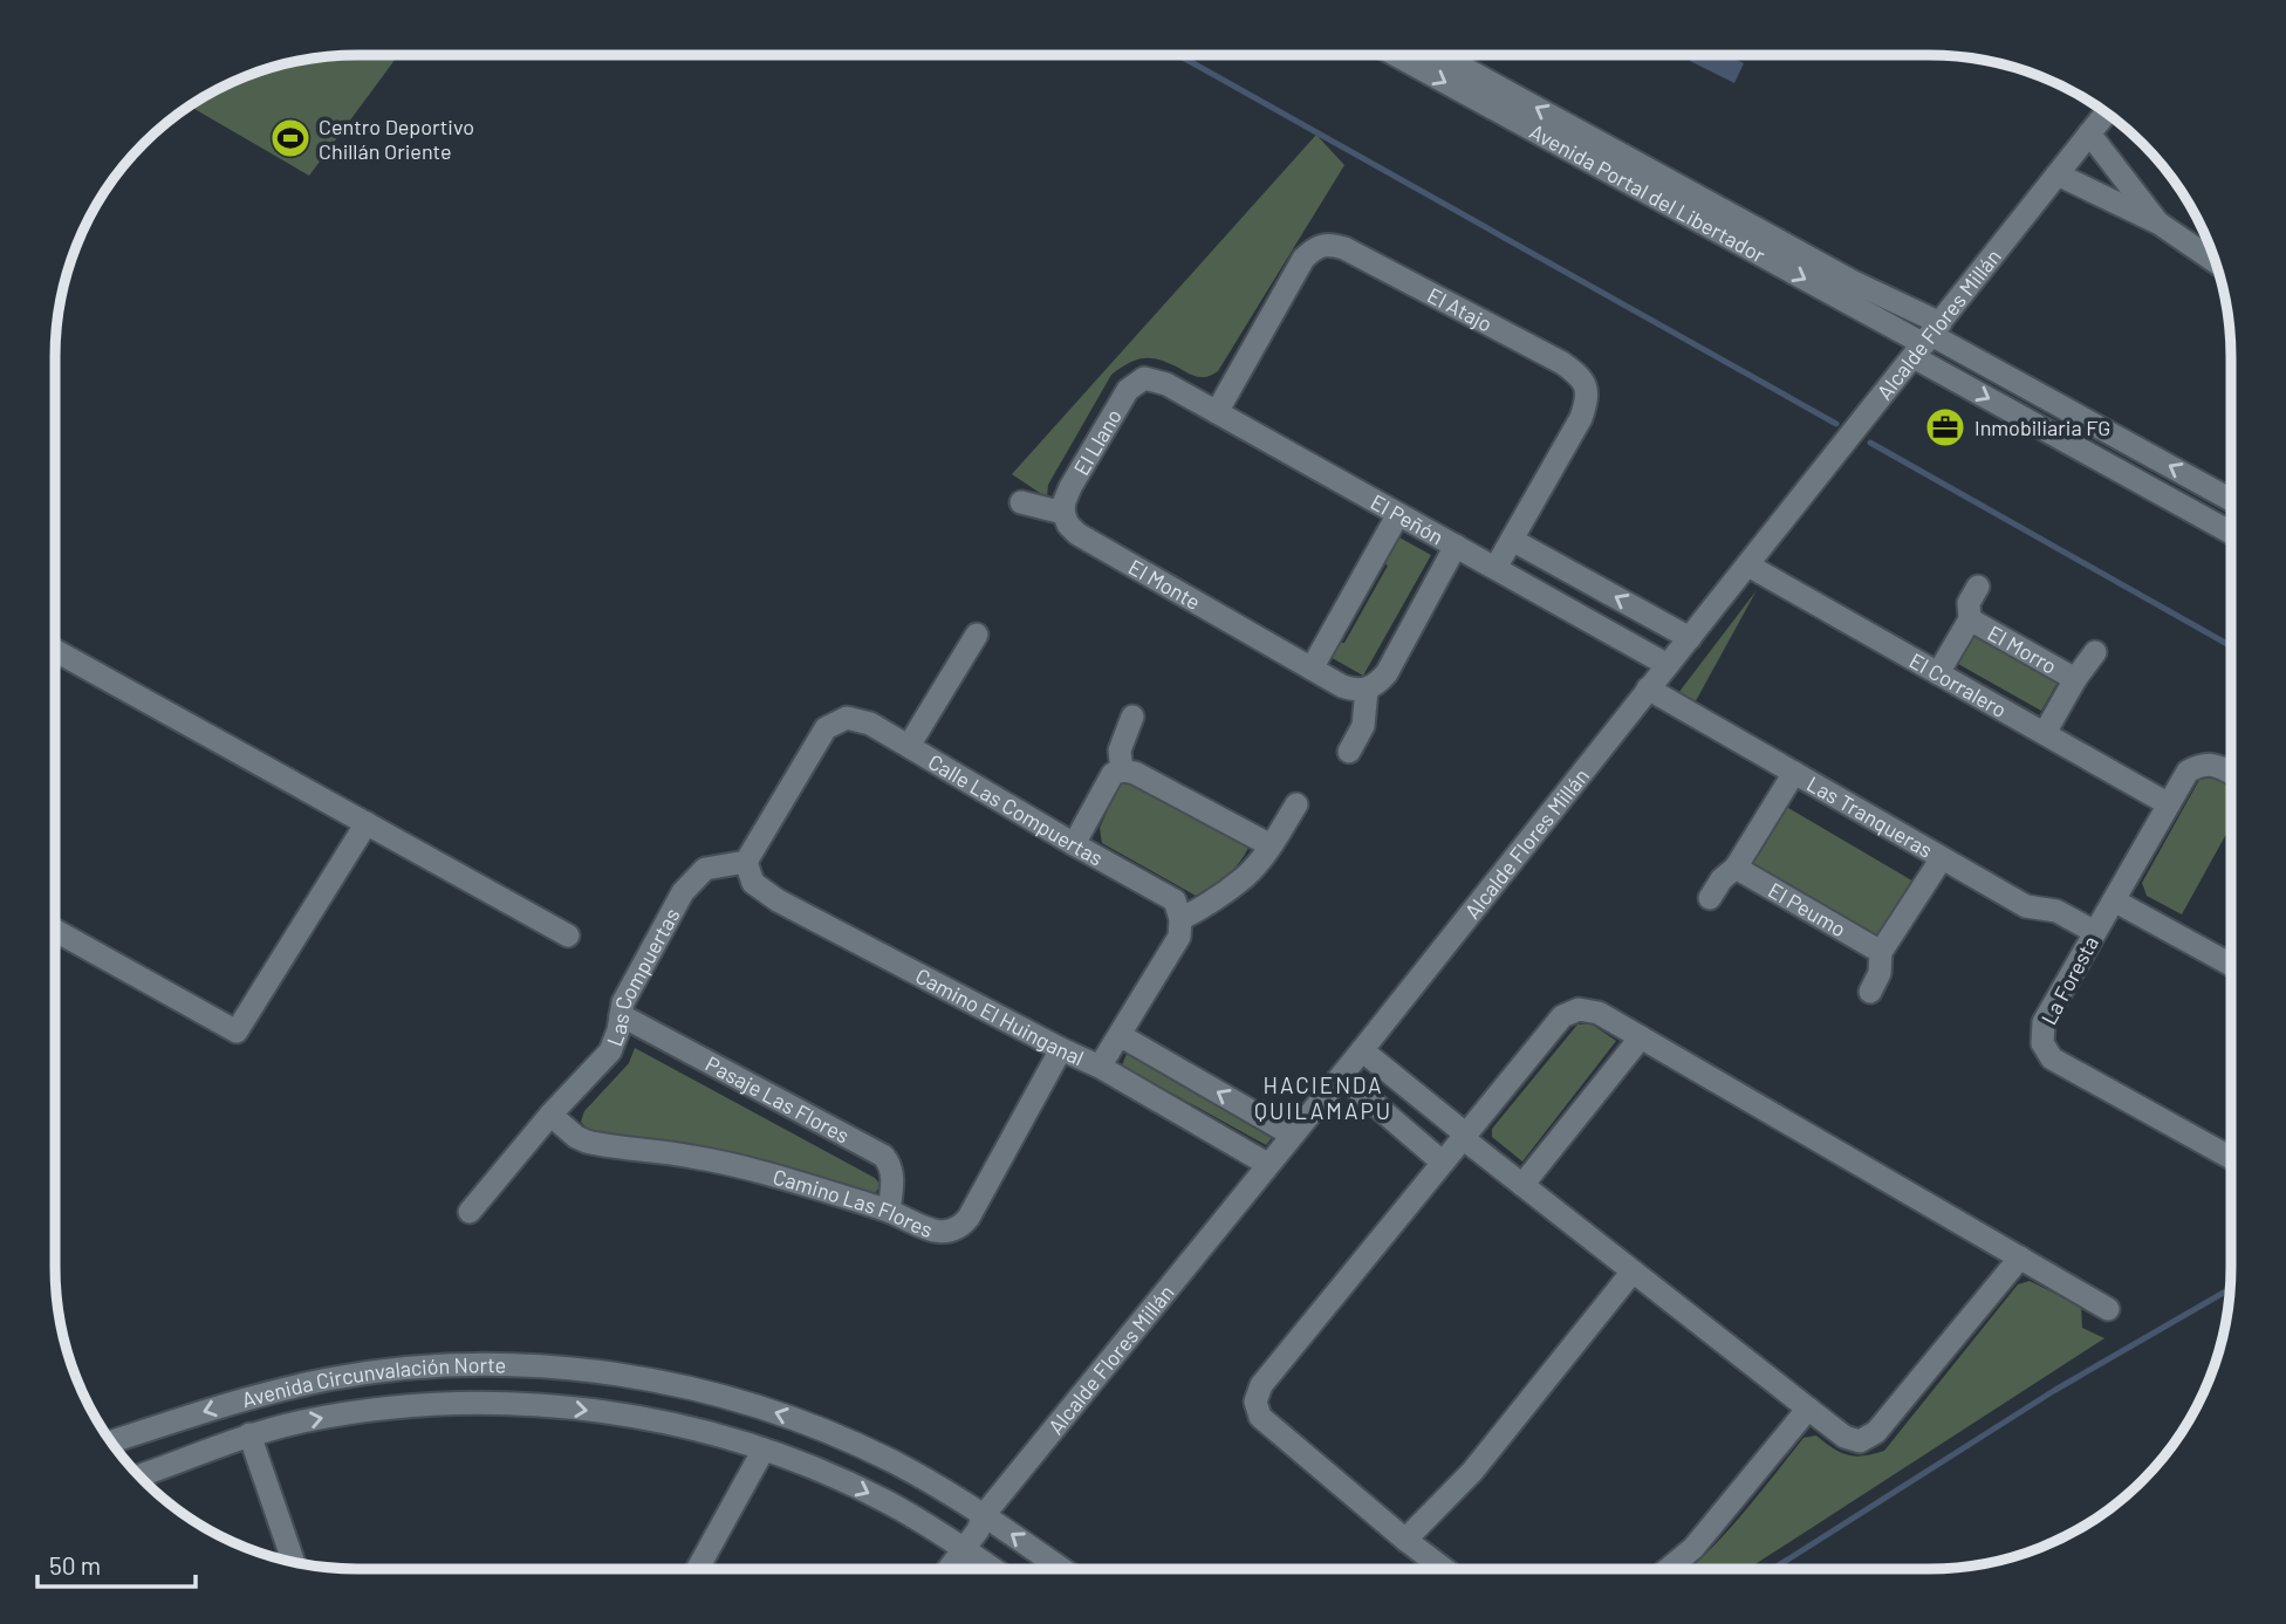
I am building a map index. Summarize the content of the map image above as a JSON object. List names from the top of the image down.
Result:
{
  "streets": {
    "street": [
      "Avenida Portal del Libertador",
      "El Atajo",
      "Alcalde Flores Millán",
      "El Llano",
      "El Peñón",
      "El Monte",
      "El Morro",
      "El Corralero",
      "Calle Las Compuertas",
      "Las Tranqueras",
      "El Peumo",
      "Las Compuertas",
      "La Foresta",
      "Camino El Huinganal",
      "Pasaje Las Flores",
      "Camino Las Flores",
      "Avenida Circunvalación Norte"
    ]
  },
  "crossings": [
    ["Avenida Portal del Libertador", "Alcalde Flores Millán"],
    ["El Atajo", "El Peñón"],
    ["Alcalde Flores Millán", "El Peñón"],
    ["Alcalde Flores Millán", "El Corralero"],
    ["Alcalde Flores Millán", "Las Tranqueras"],
    ["Alcalde Flores Millán", "Camino El Huinganal"],
    ["Alcalde Flores Millán", "Avenida Circunvalación Norte"],
    ["El Llano", "El Peñón"],
    ["El Llano", "El Monte"],
    ["El Morro", "El Corralero"],
    ["El Corralero", "La Foresta"],
    ["Calle Las Compuertas", "Las Compuertas"],
    ["Calle Las Compuertas", "Camino El Huinganal"],
    ["Las Tranqueras", "La Foresta"],
    ["Las Compuertas", "Camino El Huinganal"],
    ["Las Compuertas", "Pasaje Las Flores"],
    ["Las Compuertas", "Camino Las Flores"],
    ["Camino El Huinganal", "Camino Las Flores"],
    ["Pasaje Las Flores", "Camino Las Flores"]
  ],
  "districts": ["HACIENDA QUILAMAPU"],
  "places": {
    "sports": ["Centro Deportivo Chillán Oriente"],
    "office": ["Inmobiliaria FG"]
  },
  "scale_bar": "50 m"
}
